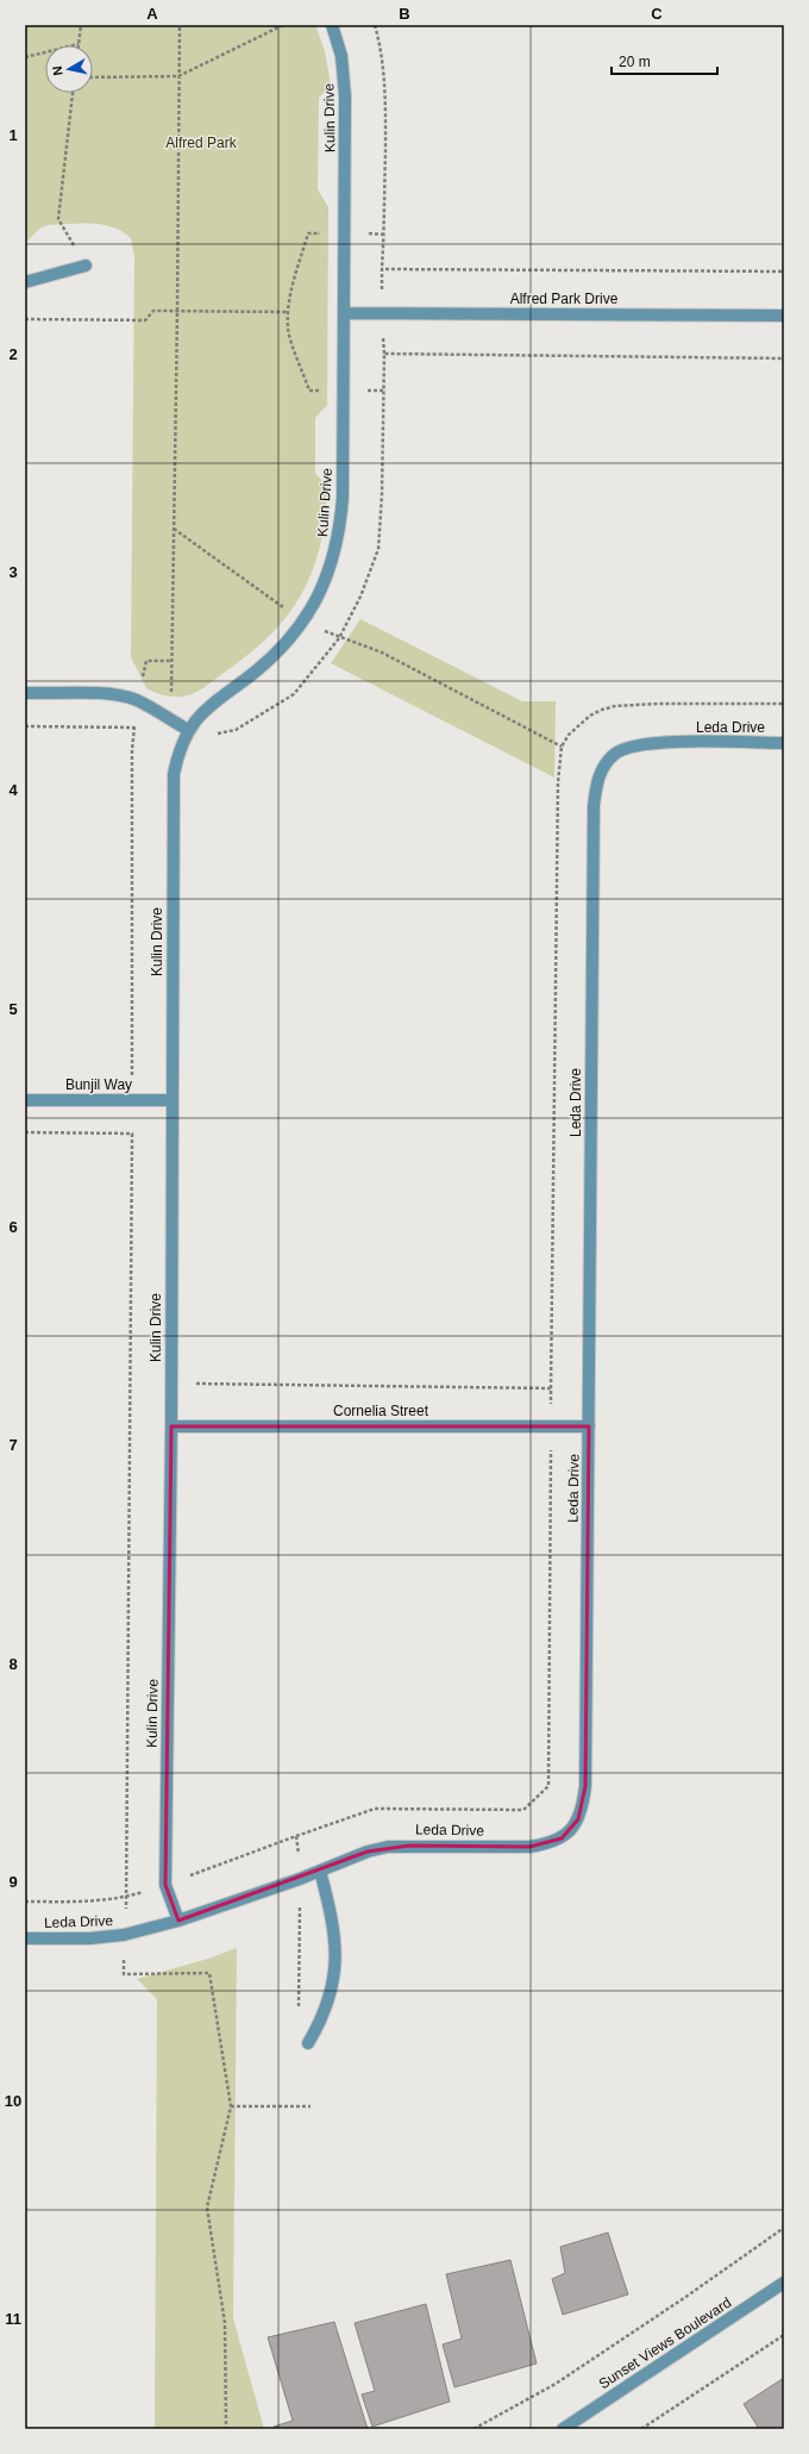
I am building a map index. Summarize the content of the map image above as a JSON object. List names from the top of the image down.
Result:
{
  "streets": {
    "street": [
      "Kulin Drive",
      "Alfred Park Drive",
      "Leda Drive",
      "Bunjil Way",
      "Cornelia Street",
      "Sunset Views Boulevard"
    ]
  },
  "crossings": [
    ["Kulin Drive", "Alfred Park Drive"],
    ["Kulin Drive", "Leda Drive"],
    ["Kulin Drive", "Bunjil Way"],
    ["Kulin Drive", "Cornelia Street"],
    ["Leda Drive", "Cornelia Street"]
  ],
  "parks": ["Alfred Park"],
  "scale_bar": "20 m",
  "north": "left",
  "grid": {
    "columns": ["A", "B", "C"],
    "rows": [
      "1",
      "2",
      "3",
      "4",
      "5",
      "6",
      "7",
      "8",
      "9",
      "10",
      "11"
    ]
  }
}
